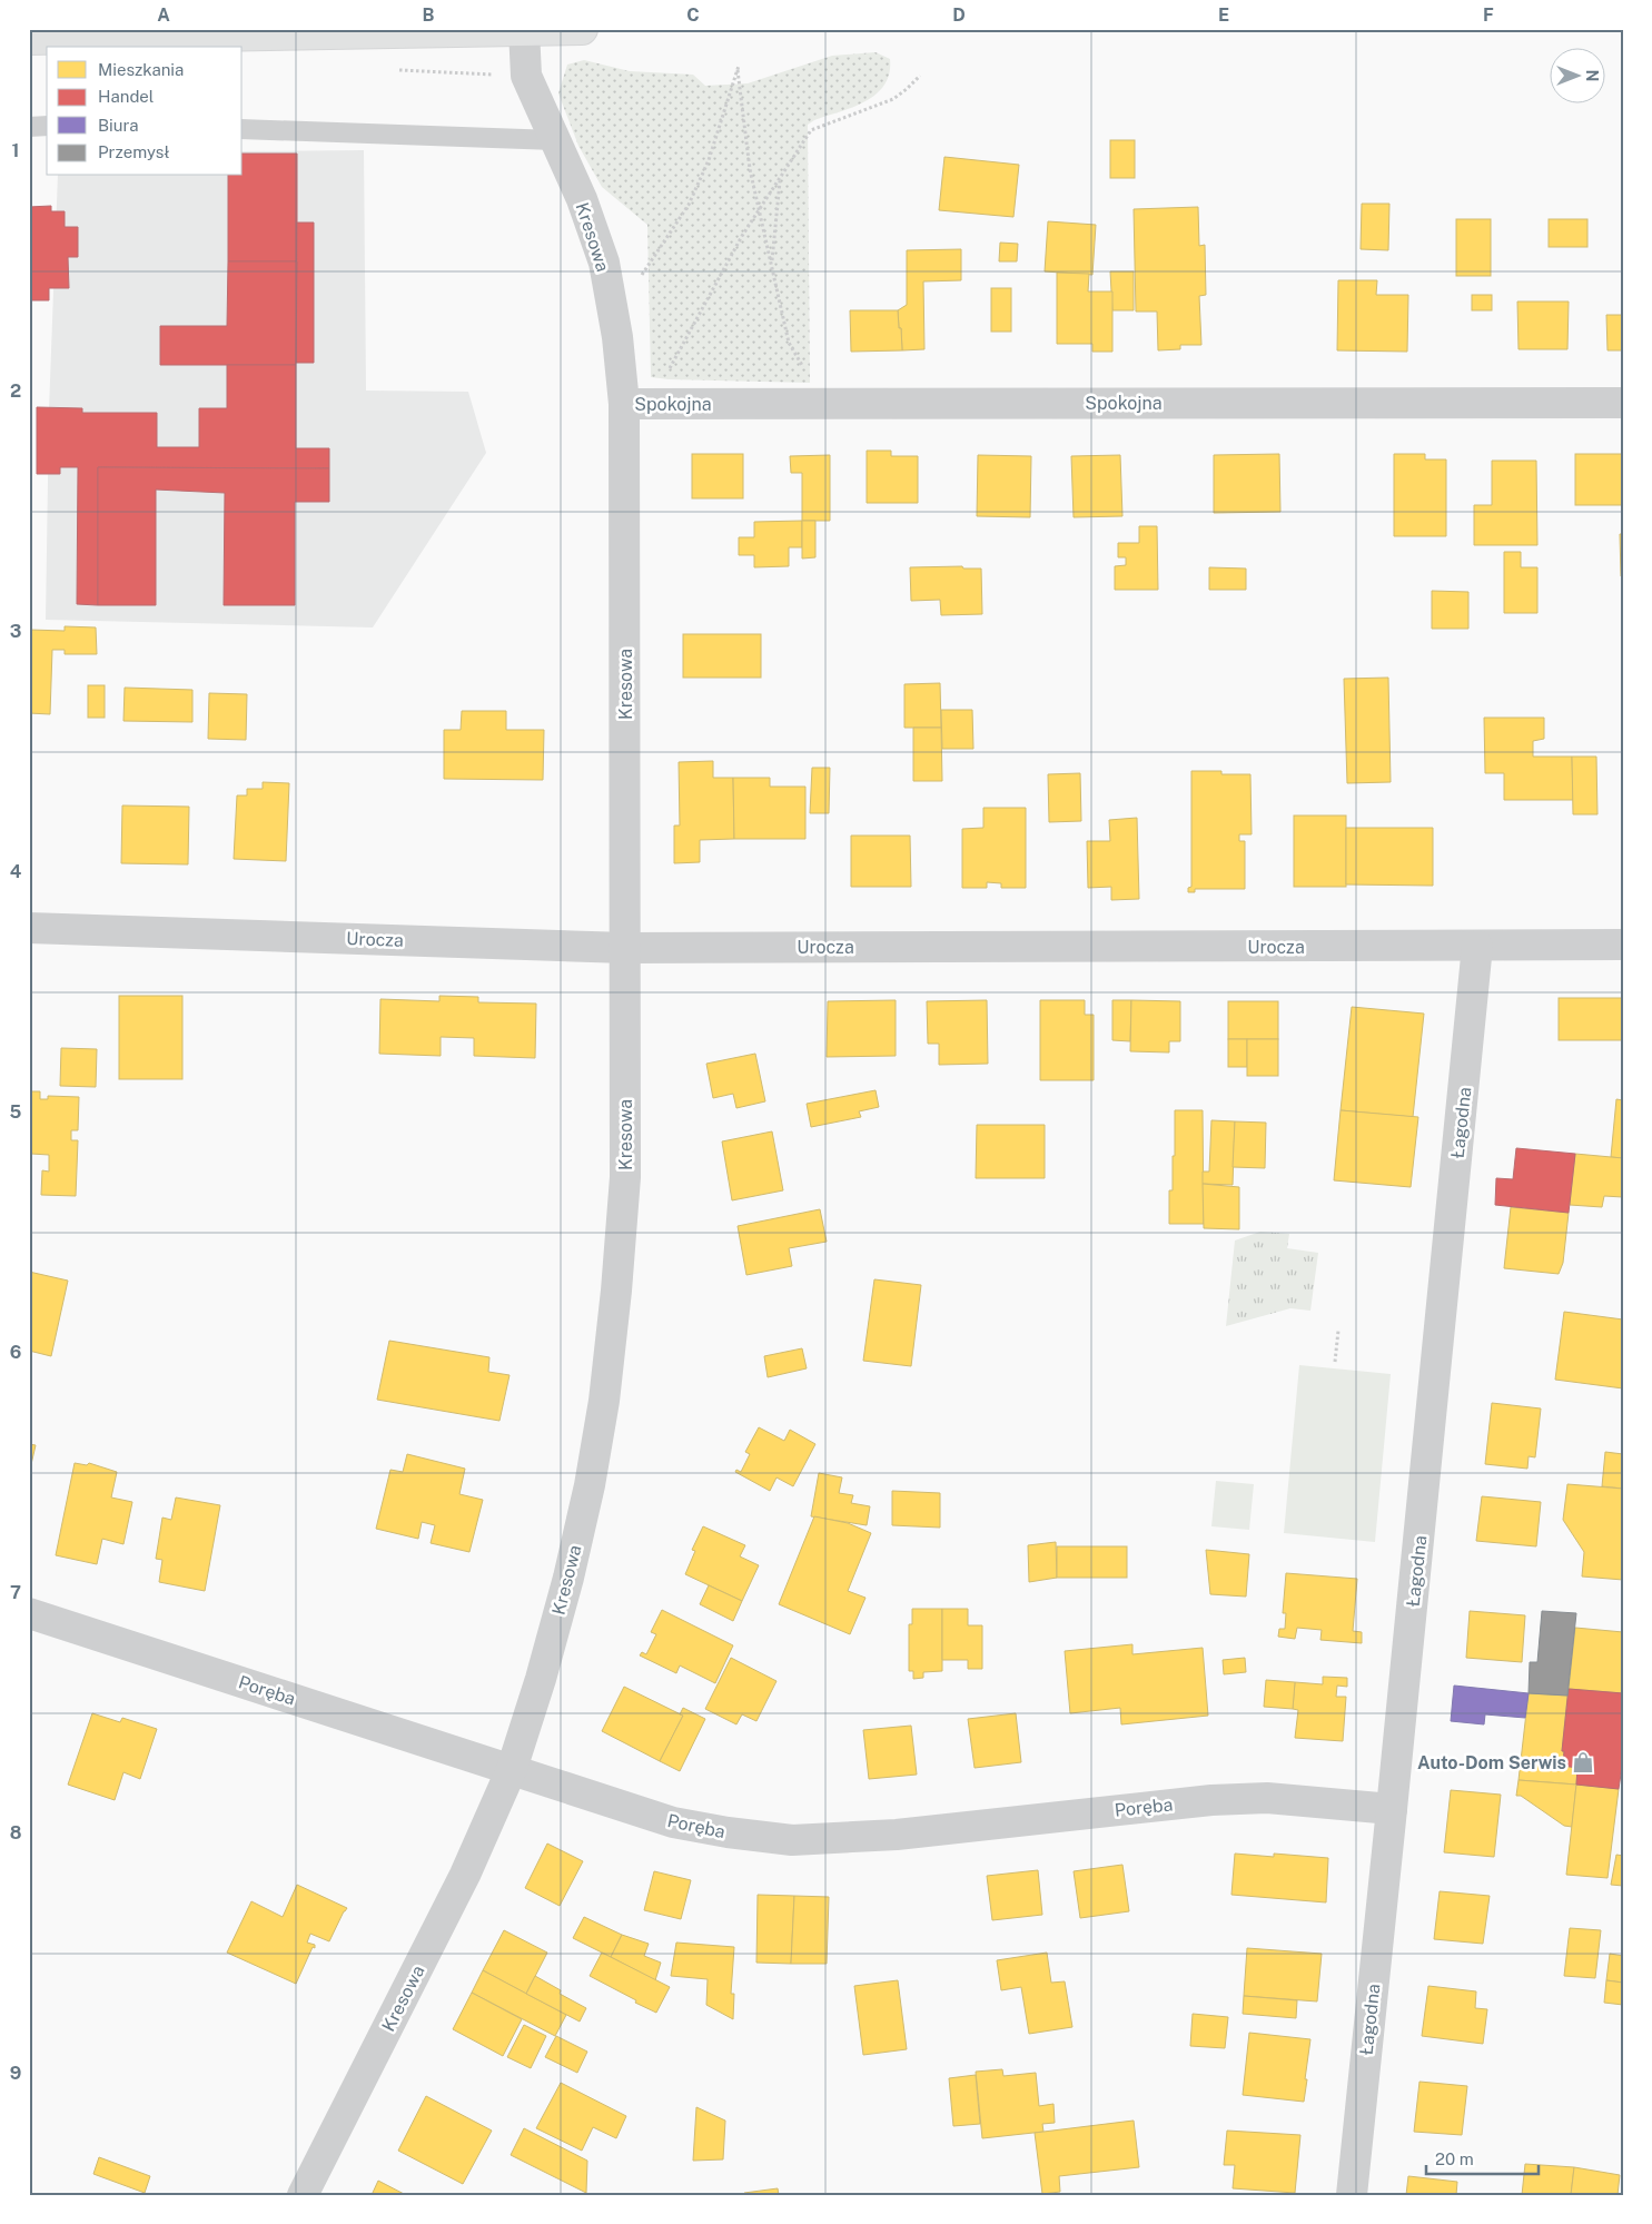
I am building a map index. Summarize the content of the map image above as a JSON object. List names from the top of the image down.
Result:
{
  "streets": {
    "street": [
      "Kresowa",
      "Spokojna",
      "Urocza",
      "Łagodna",
      "Poręba"
    ]
  },
  "crossings": [
    ["Kresowa", "Spokojna"],
    ["Kresowa", "Urocza"],
    ["Kresowa", "Poręba"],
    ["Urocza", "Łagodna"],
    ["Łagodna", "Poręba"]
  ],
  "places": {
    "shop": ["Auto-Dom Serwis"]
  },
  "legend": [
    "Mieszkania",
    "Handel",
    "Biura",
    "Przemysł"
  ],
  "scale_bar": "20 m",
  "north": "right",
  "grid": {
    "columns": [
      "A",
      "B",
      "C",
      "D",
      "E",
      "F"
    ],
    "rows": [
      "1",
      "2",
      "3",
      "4",
      "5",
      "6",
      "7",
      "8",
      "9"
    ]
  }
}
